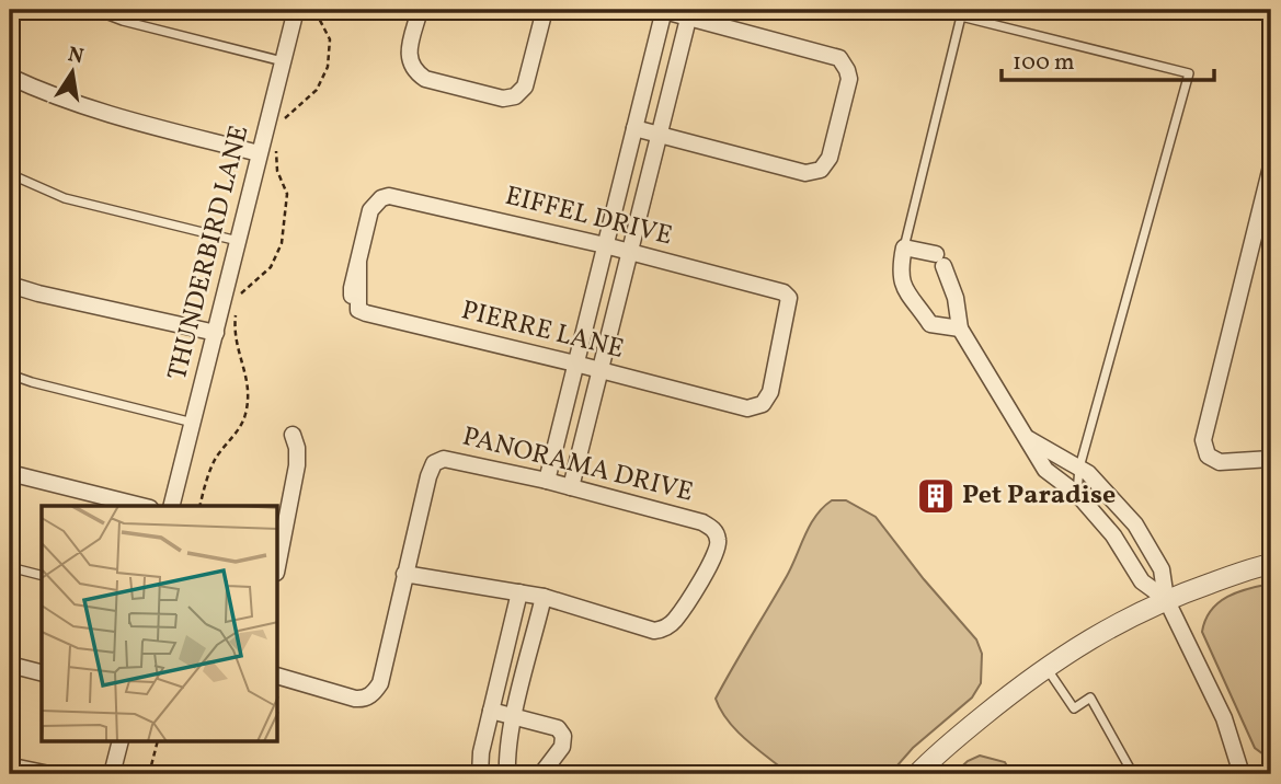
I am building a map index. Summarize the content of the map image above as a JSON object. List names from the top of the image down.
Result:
{
  "streets": {
    "street": [
      "EIFFEL DRIVE",
      "THUNDERBIRD LANE",
      "PIERRE LANE",
      "PANORAMA DRIVE"
    ]
  },
  "crossings": [
    ["EIFFEL DRIVE", "PIERRE LANE"]
  ],
  "places": {
    "building": ["Pet Paradise"]
  },
  "scale_bar": "100 m",
  "north": "top"
}
